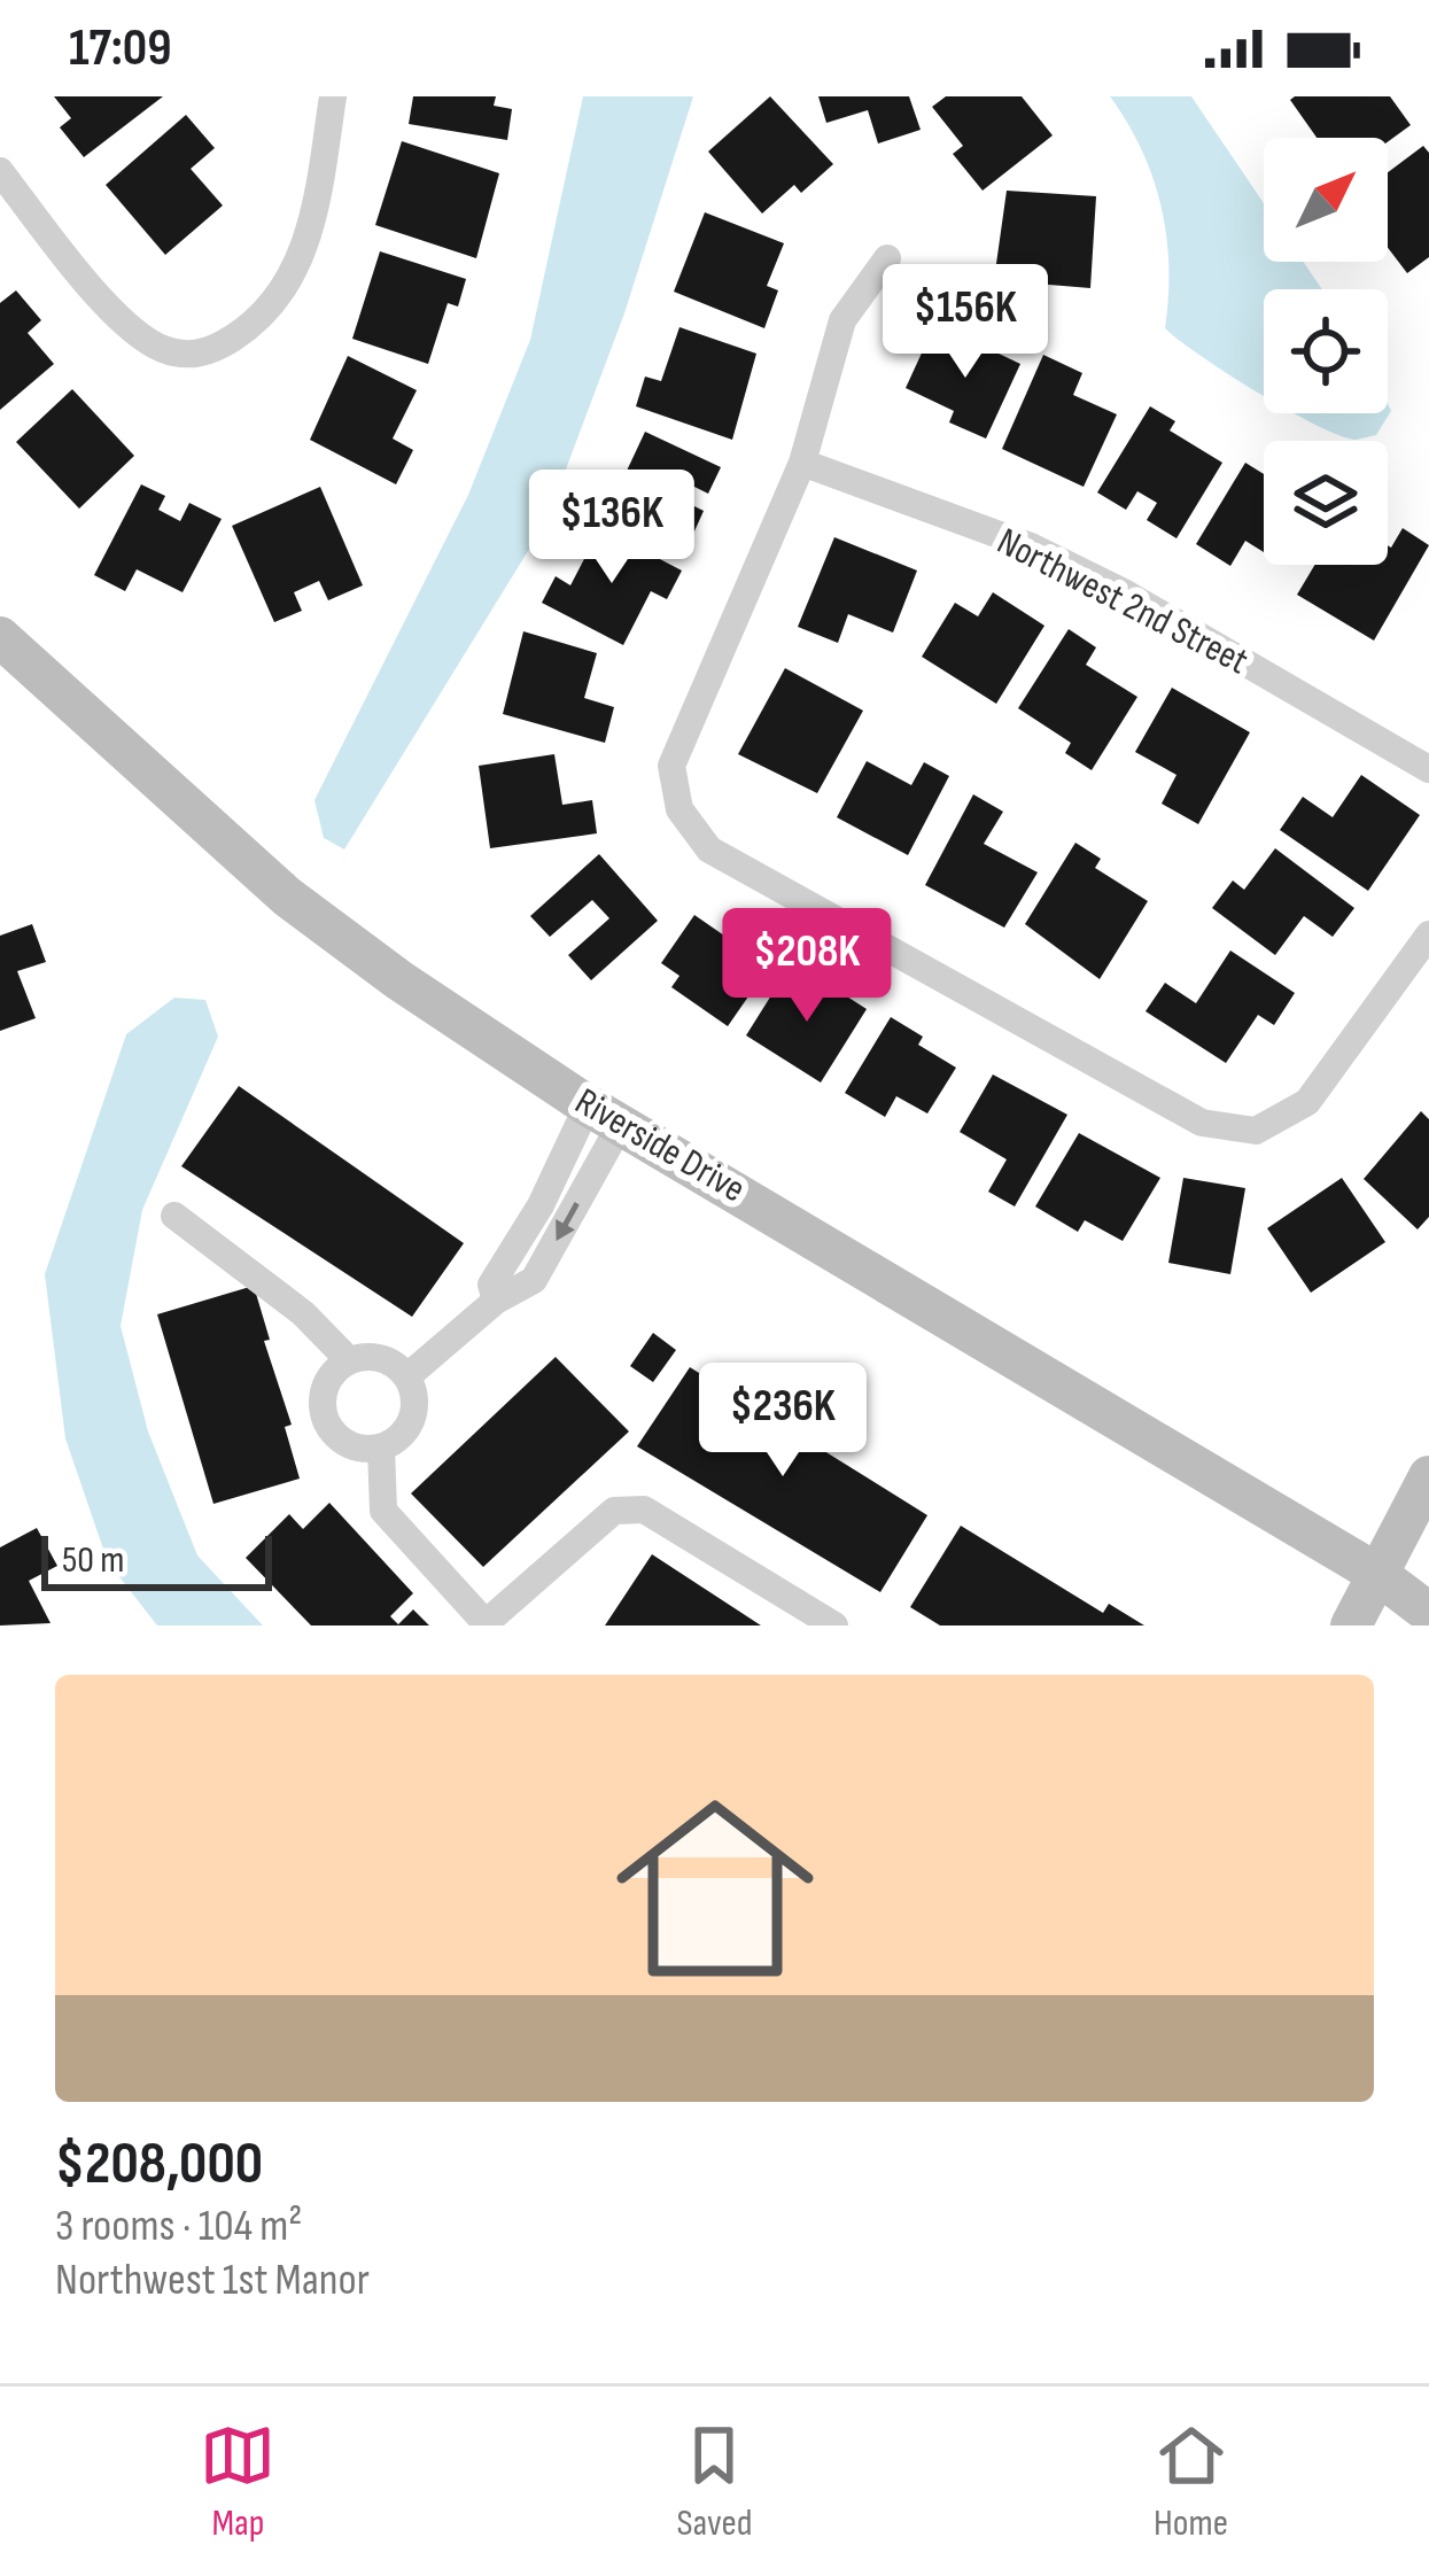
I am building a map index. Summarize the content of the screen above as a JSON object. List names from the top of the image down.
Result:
{
  "streets": {
    "street": ["Northwest 2nd Street", "Riverside Drive"]
  },
  "scale_bar": "50 m",
  "north": "top right",
  "page": {
    "status": "17:09",
    "price": [
      "$156K",
      "$136K",
      "$208K",
      "$236K"
    ],
    "scale": "50 m",
    "list": [
      {
        "name": "$208,000",
        "note": "3 rooms · 104 m² · Northwest 1st Manor"
      }
    ],
    "tabs": ["Map", "Saved", "Home"]
  }
}
